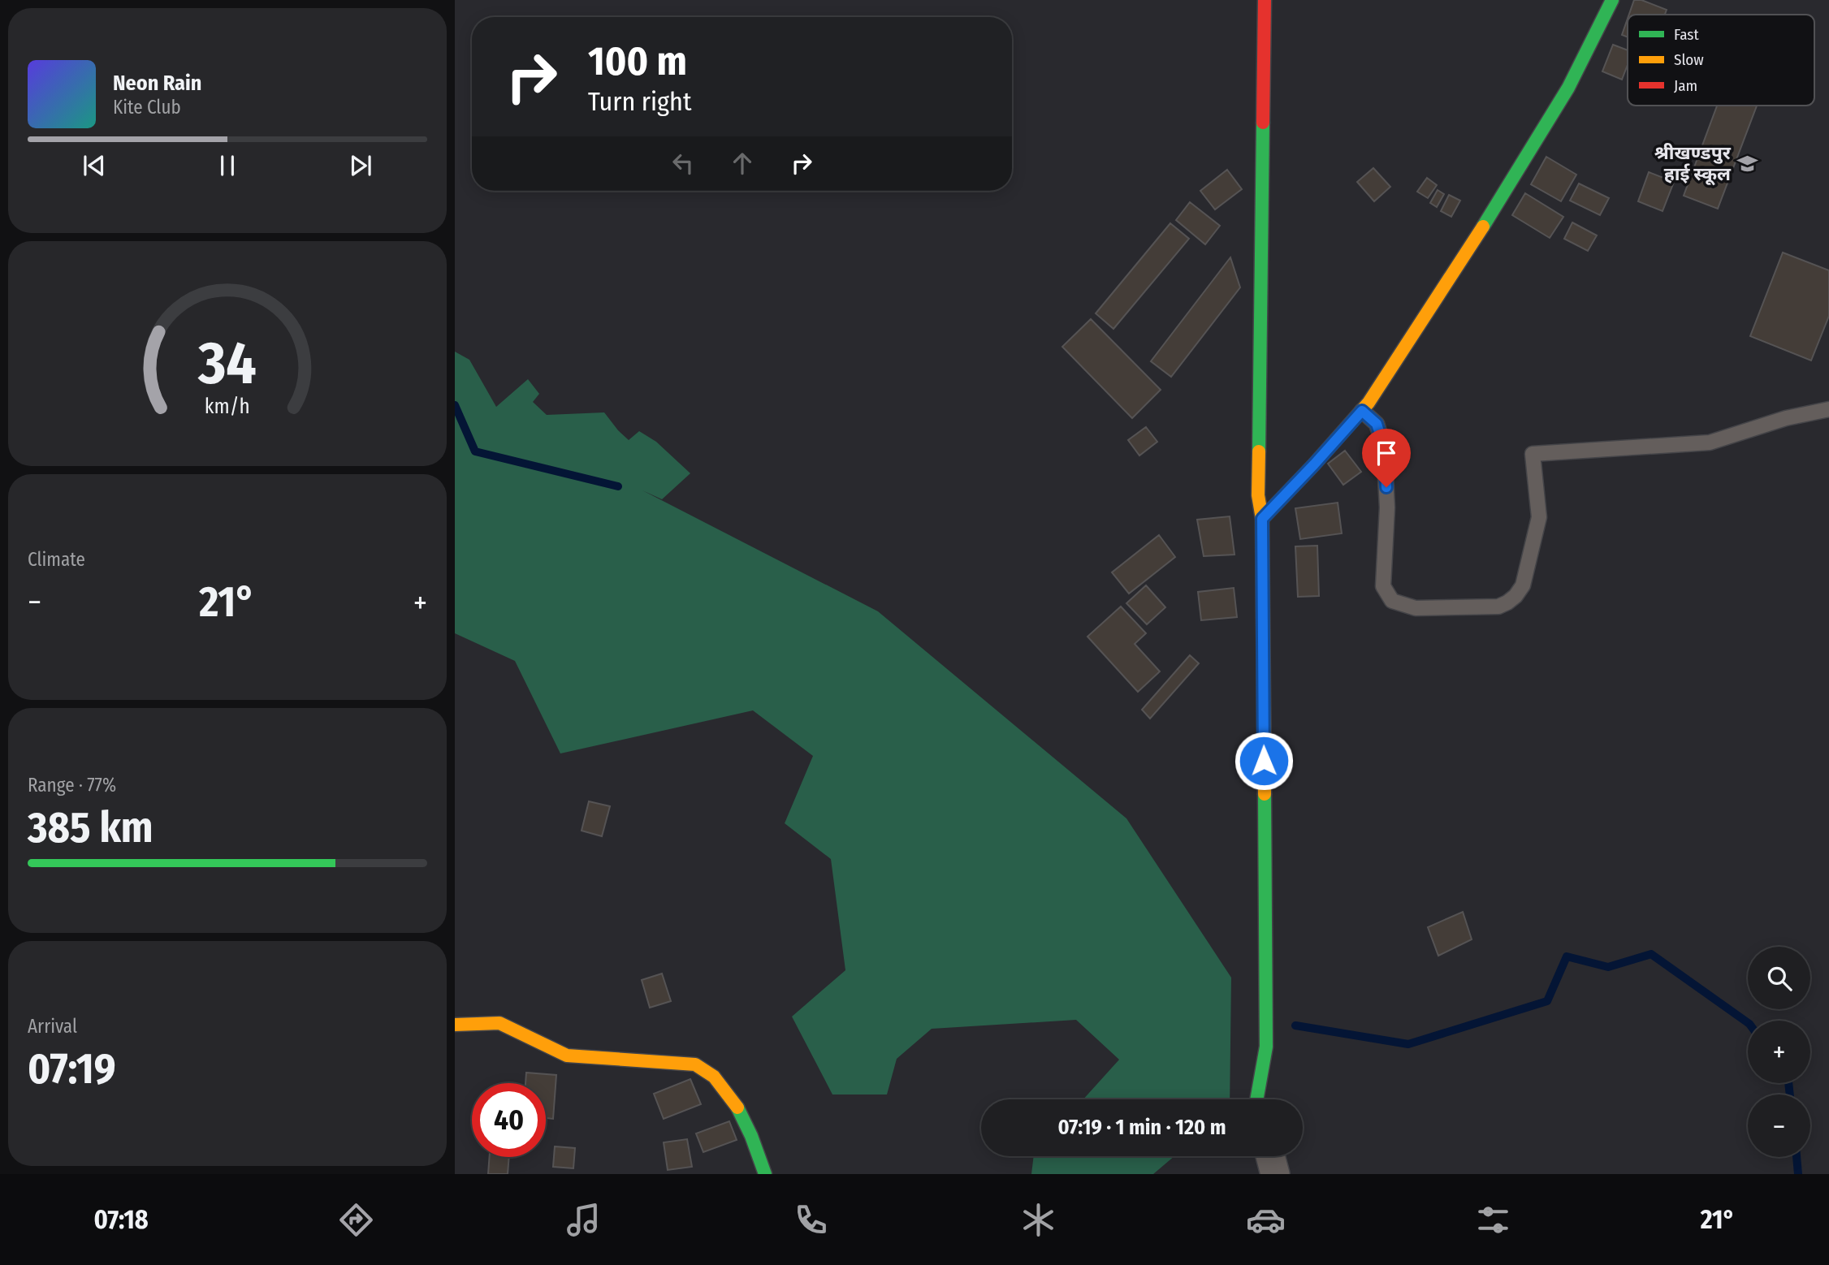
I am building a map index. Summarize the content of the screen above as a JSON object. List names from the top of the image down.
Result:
{
  "places": {
    "school or university": ["श्रीखण्डपुर हाई स्कूल"]
  },
  "legend": ["Fast", "Slow", "Jam"],
  "page": {
    "turn": ["100 m", "Turn right"],
    "song": ["Neon Rain", "Kite Club"],
    "tile": [
      "Climate",
      ["Range · 77%", "385 km"],
      ["Arrival", "07:19"]
    ],
    "heat": ["−", "21°", "+"],
    "map_buttons": ["+", "−"],
    "limit": "40",
    "trip": "07:19 · 1 min · 120 m",
    "tabs": ["07:18", "21°"],
    "gauge": ["34", "km/h"]
  }
}
